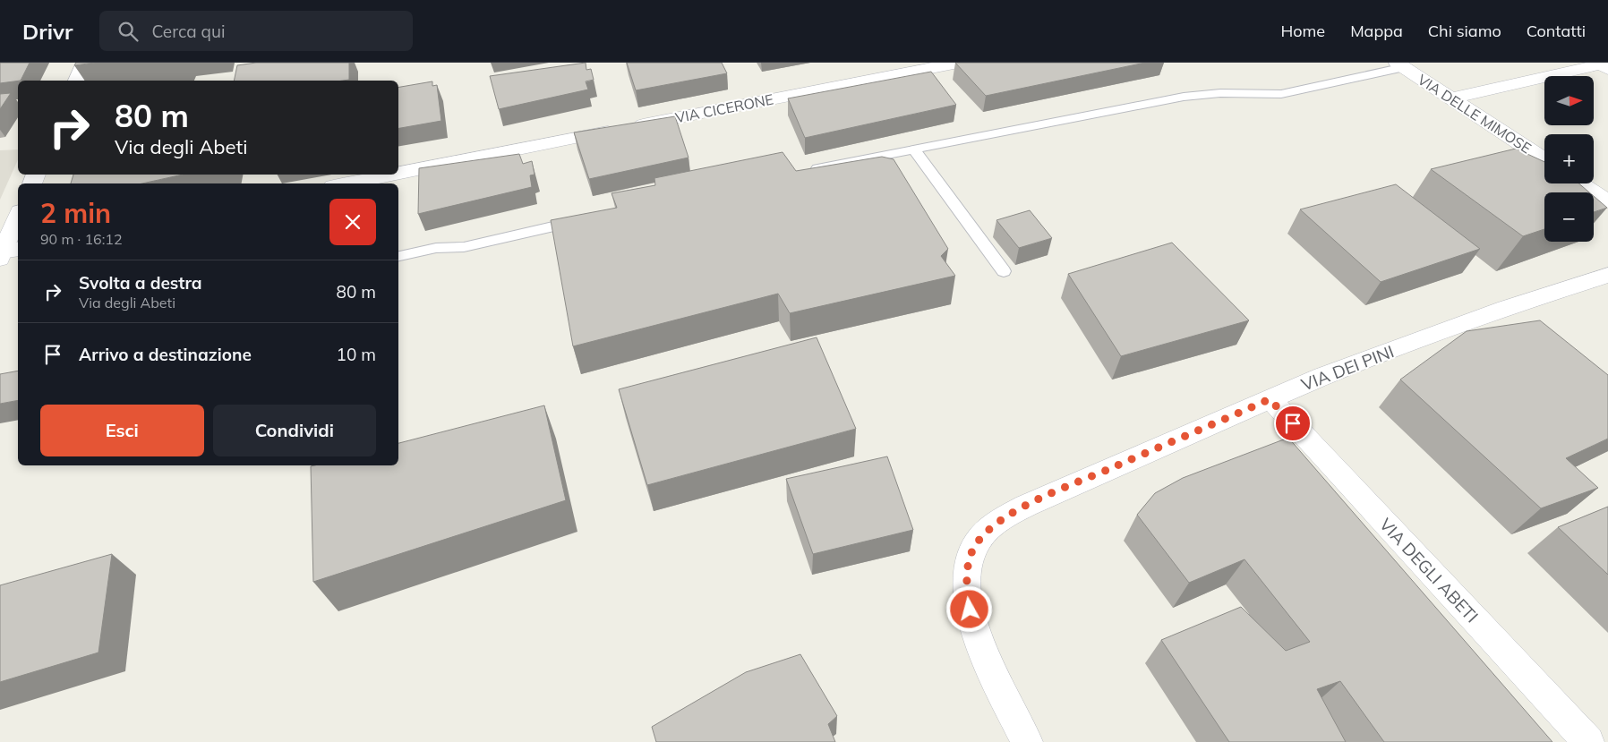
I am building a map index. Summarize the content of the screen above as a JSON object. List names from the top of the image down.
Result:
{
  "streets": {
    "street": [
      "VIA CICERONE",
      "VIA DELLE MIMOSE",
      "VIA DEI PINI",
      "VIA DEGLI ABETI"
    ]
  },
  "crossings": [
    ["VIA DEI PINI", "VIA DEGLI ABETI"]
  ],
  "north": "right",
  "page": {
    "header": "Drivr",
    "search": "Cerca qui",
    "nav": [
      "Home",
      "Mappa",
      "Chi siamo",
      "Contatti"
    ],
    "map_buttons": ["+", "−"],
    "turn": ["80 m", "Via degli Abeti"],
    "heading": ["2 min", "90 m · 16:12"],
    "list": [
      {
        "name": "Svolta a destra",
        "note": "Via degli Abeti",
        "value": "80 m"
      },
      {
        "name": "Arrivo a destinazione",
        "value": "10 m"
      }
    ],
    "buttons": ["Esci", "Condividi"]
  }
}
